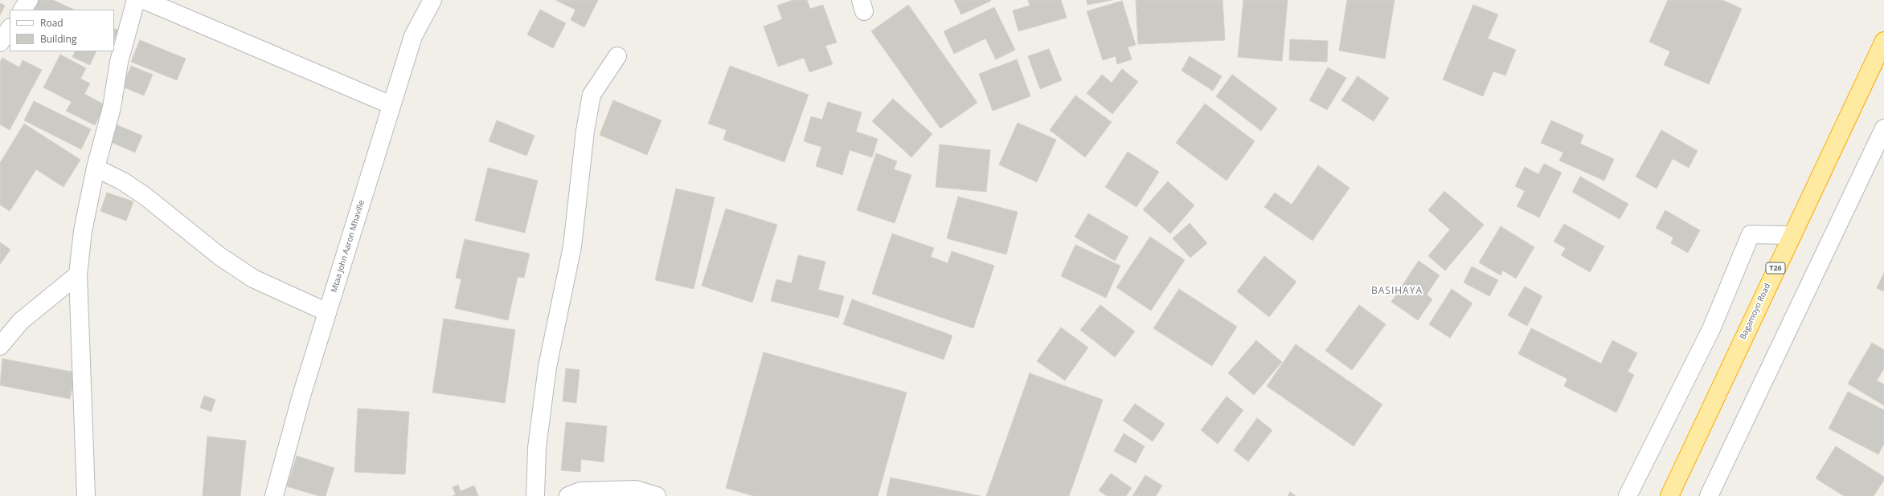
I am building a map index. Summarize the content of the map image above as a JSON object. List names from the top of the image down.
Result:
{
  "streets": {
    "highway": ["T26", "Bagamoyo Road"],
    "street": ["Mtaa John Aaron Mhaville"]
  },
  "districts": ["BASIHAYA"],
  "legend": ["Road", "Building"]
}
